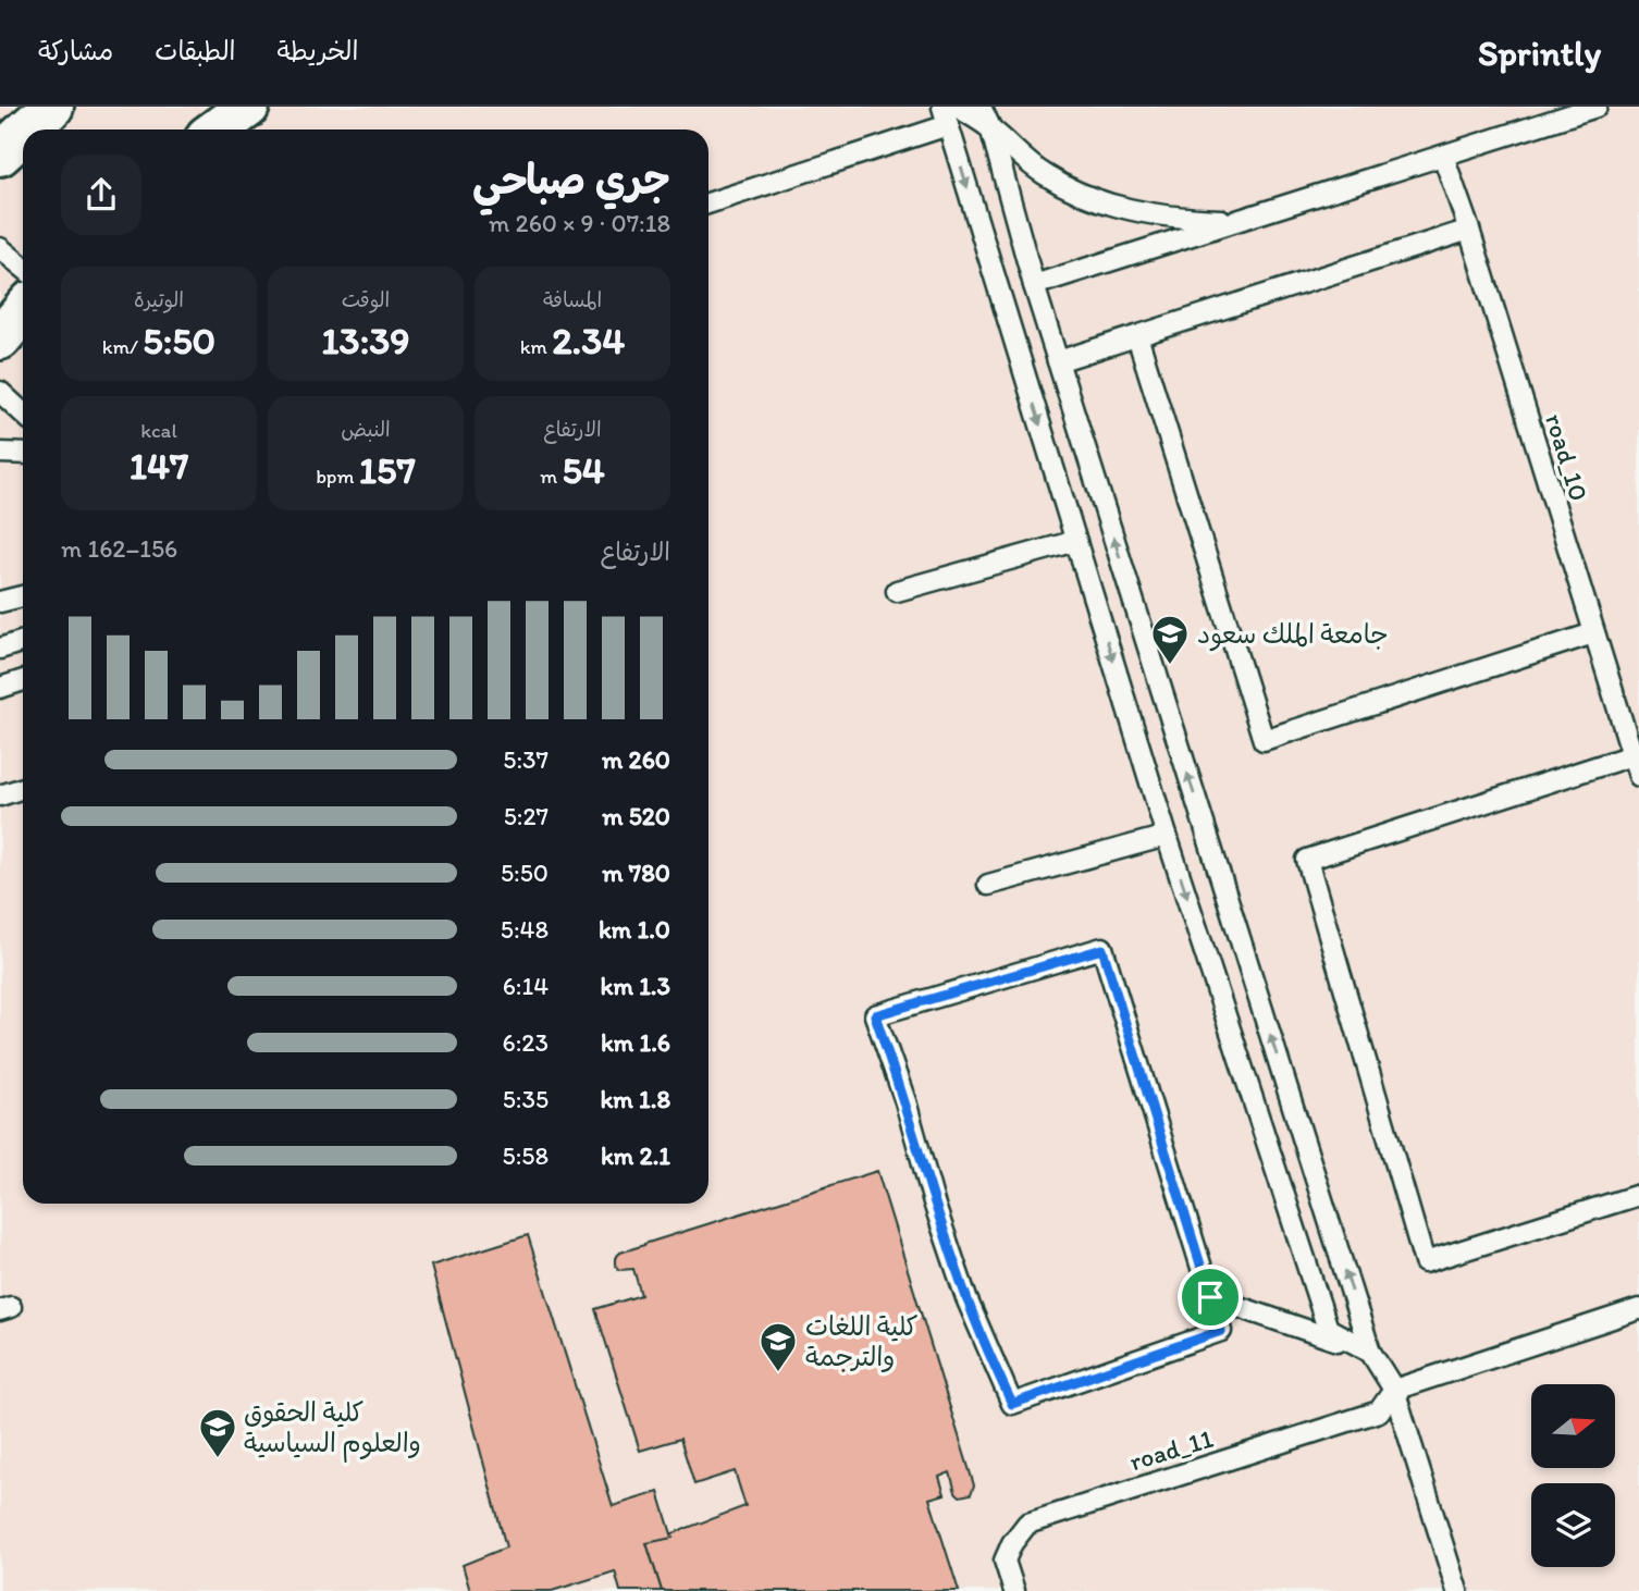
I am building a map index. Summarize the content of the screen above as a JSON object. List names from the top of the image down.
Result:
{
  "streets": {
    "lane": ["road_10", "road_11"]
  },
  "places": {
    "school or university": ["جامعة الملك سعود", "كلية اللغات والترجمة", "كلية الحقوق والعلوم السياسية"]
  },
  "north": "right",
  "page": {
    "header": "Sprintly",
    "nav": ["الخريطة", "الطبقات", "مشاركة"],
    "heading": ["جري صباحي", "07:18 · 9 × 260 m"],
    "stats": [
      ["المسافة", "2.34 km"],
      ["الوقت", "13:39"],
      ["الوتيرة", "5:50 /km"],
      ["الارتفاع", "54 m"],
      ["النبض", "157 bpm"],
      ["kcal", "147"]
    ],
    "chart": ["الارتفاع", "156–162 m"],
    "list": [
      {
        "name": "260 m",
        "note": "5:37"
      },
      {
        "name": "520 m",
        "note": "5:27"
      },
      {
        "name": "780 m",
        "note": "5:50"
      },
      {
        "name": "1.0 km",
        "note": "5:48"
      },
      {
        "name": "1.3 km",
        "note": "6:14"
      },
      {
        "name": "1.6 km",
        "note": "6:23"
      },
      {
        "name": "1.8 km",
        "note": "5:35"
      },
      {
        "name": "2.1 km",
        "note": "5:58"
      }
    ]
  }
}
